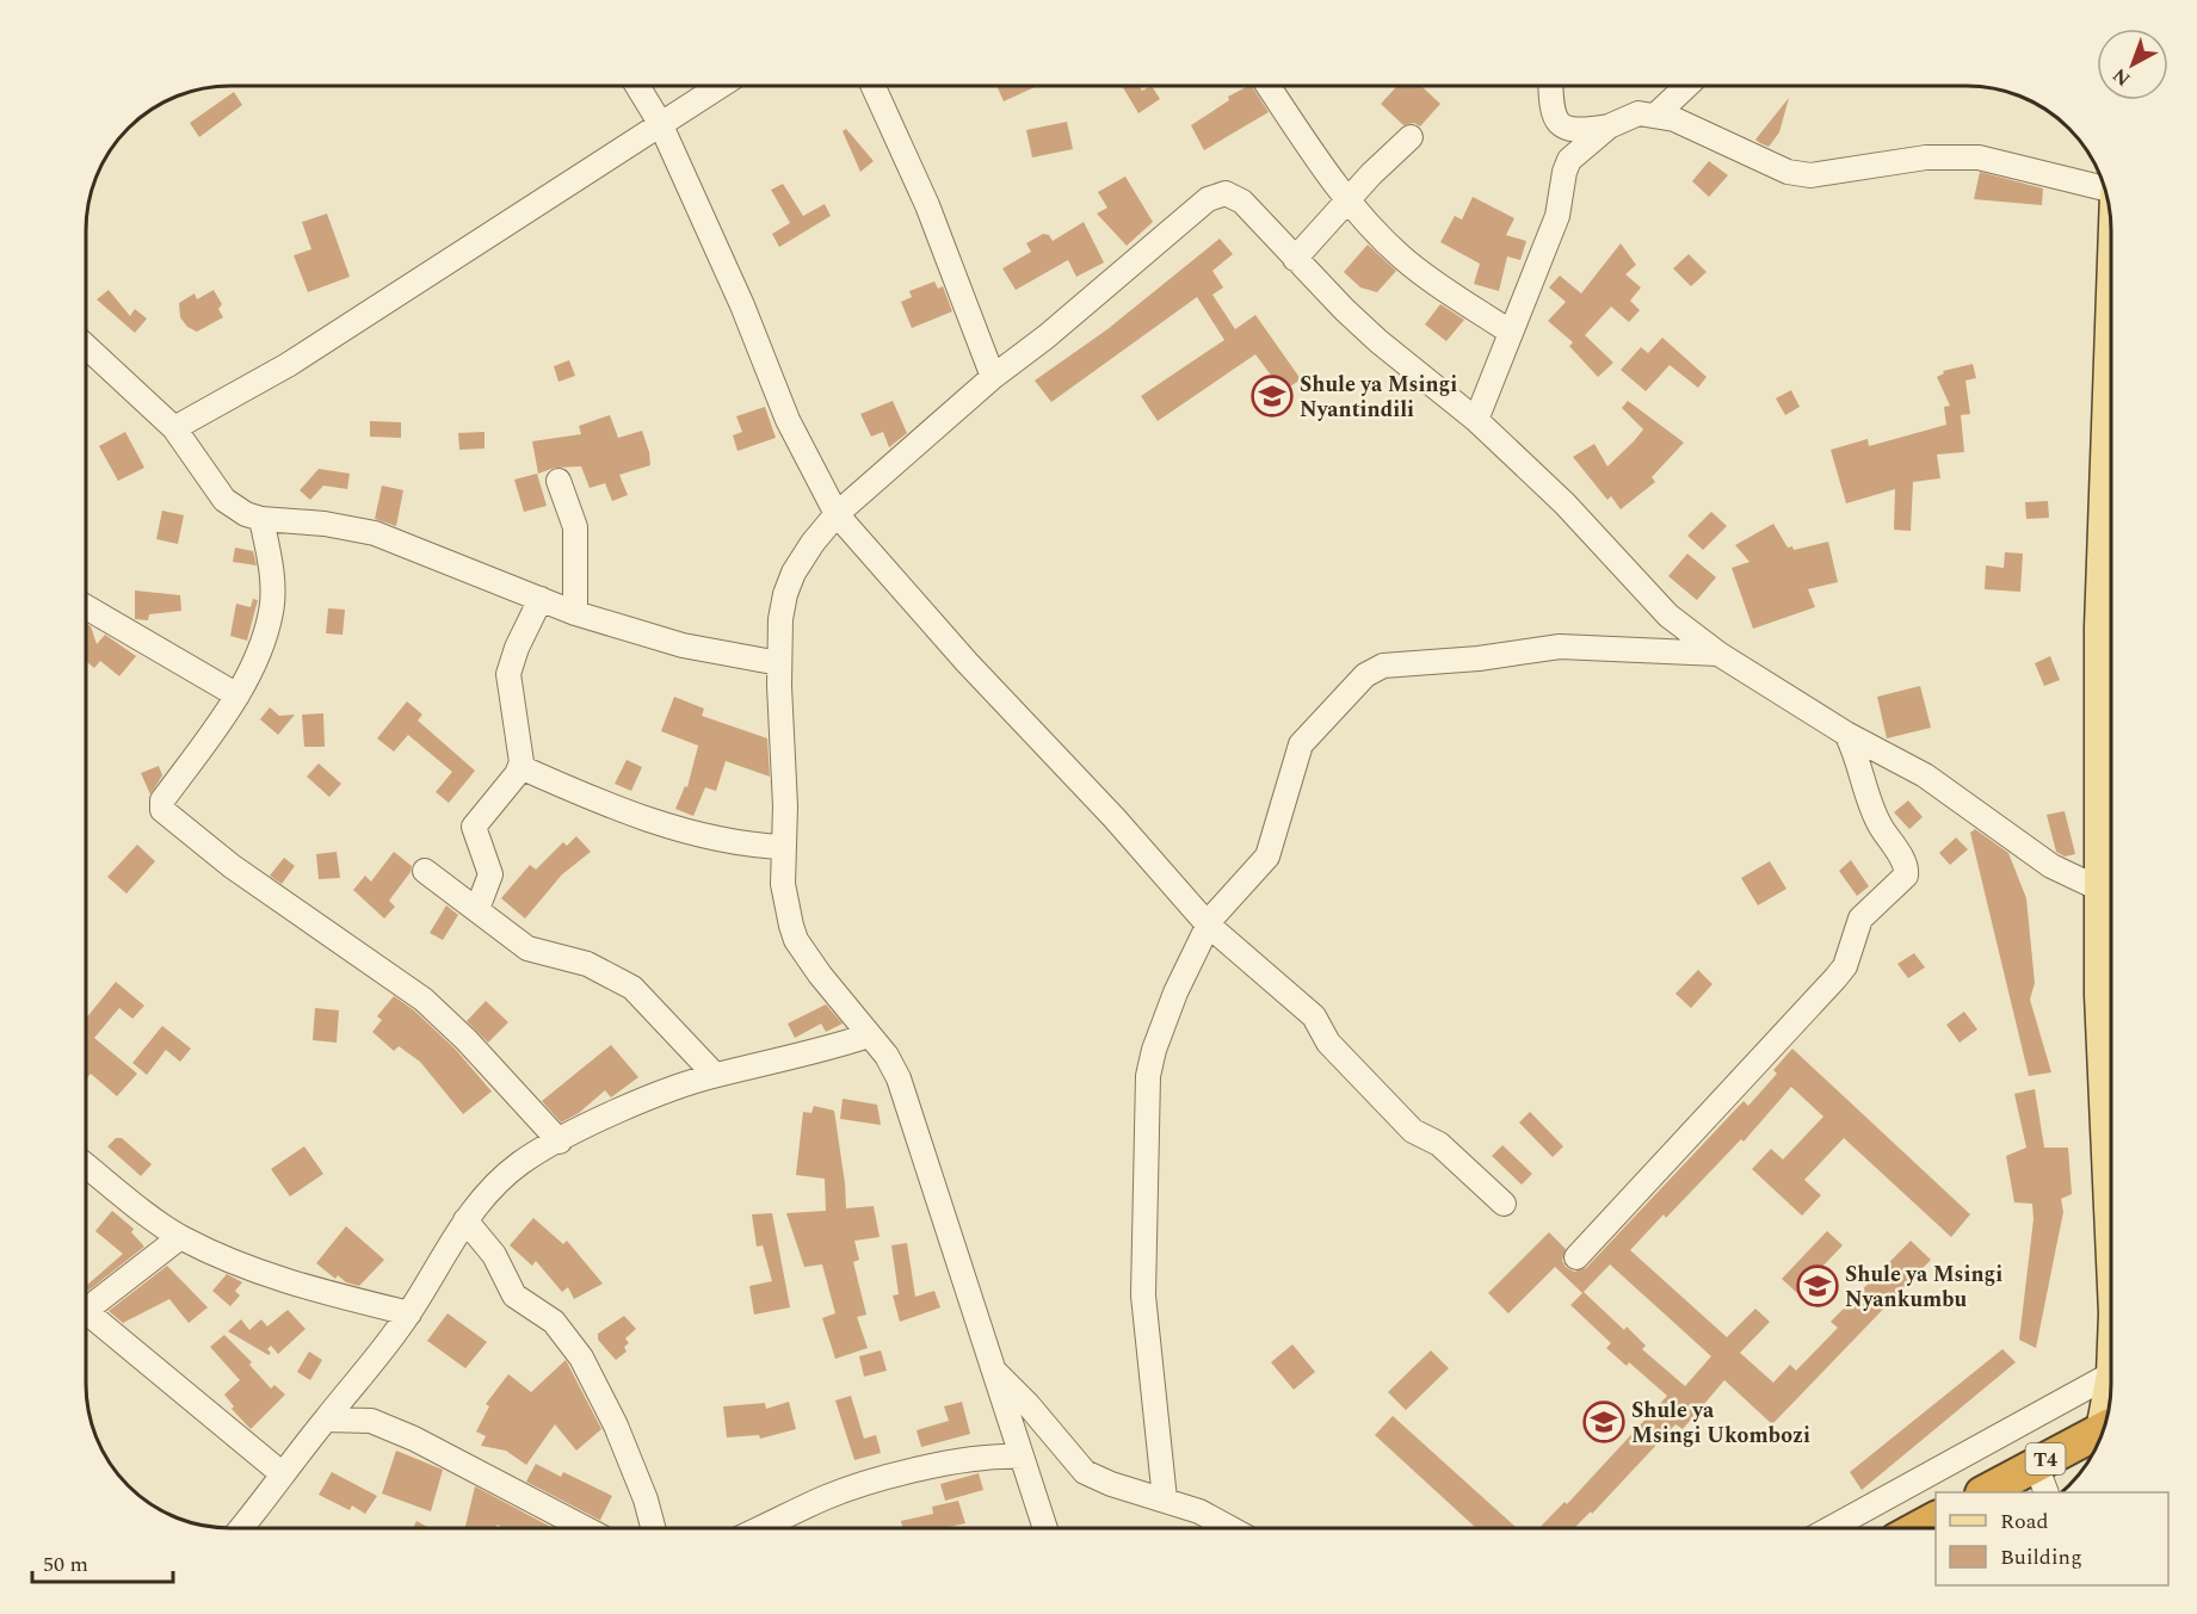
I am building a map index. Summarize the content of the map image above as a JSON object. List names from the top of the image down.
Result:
{
  "streets": {
    "highway": ["T4"]
  },
  "places": {
    "school or university": ["Shule ya Msingi Nyantindili", "Shule ya Msingi Nyankumbu", "Shule ya Msingi Ukombozi"]
  },
  "legend": ["Road", "Building"],
  "scale_bar": "50 m",
  "north": "bottom left"
}
